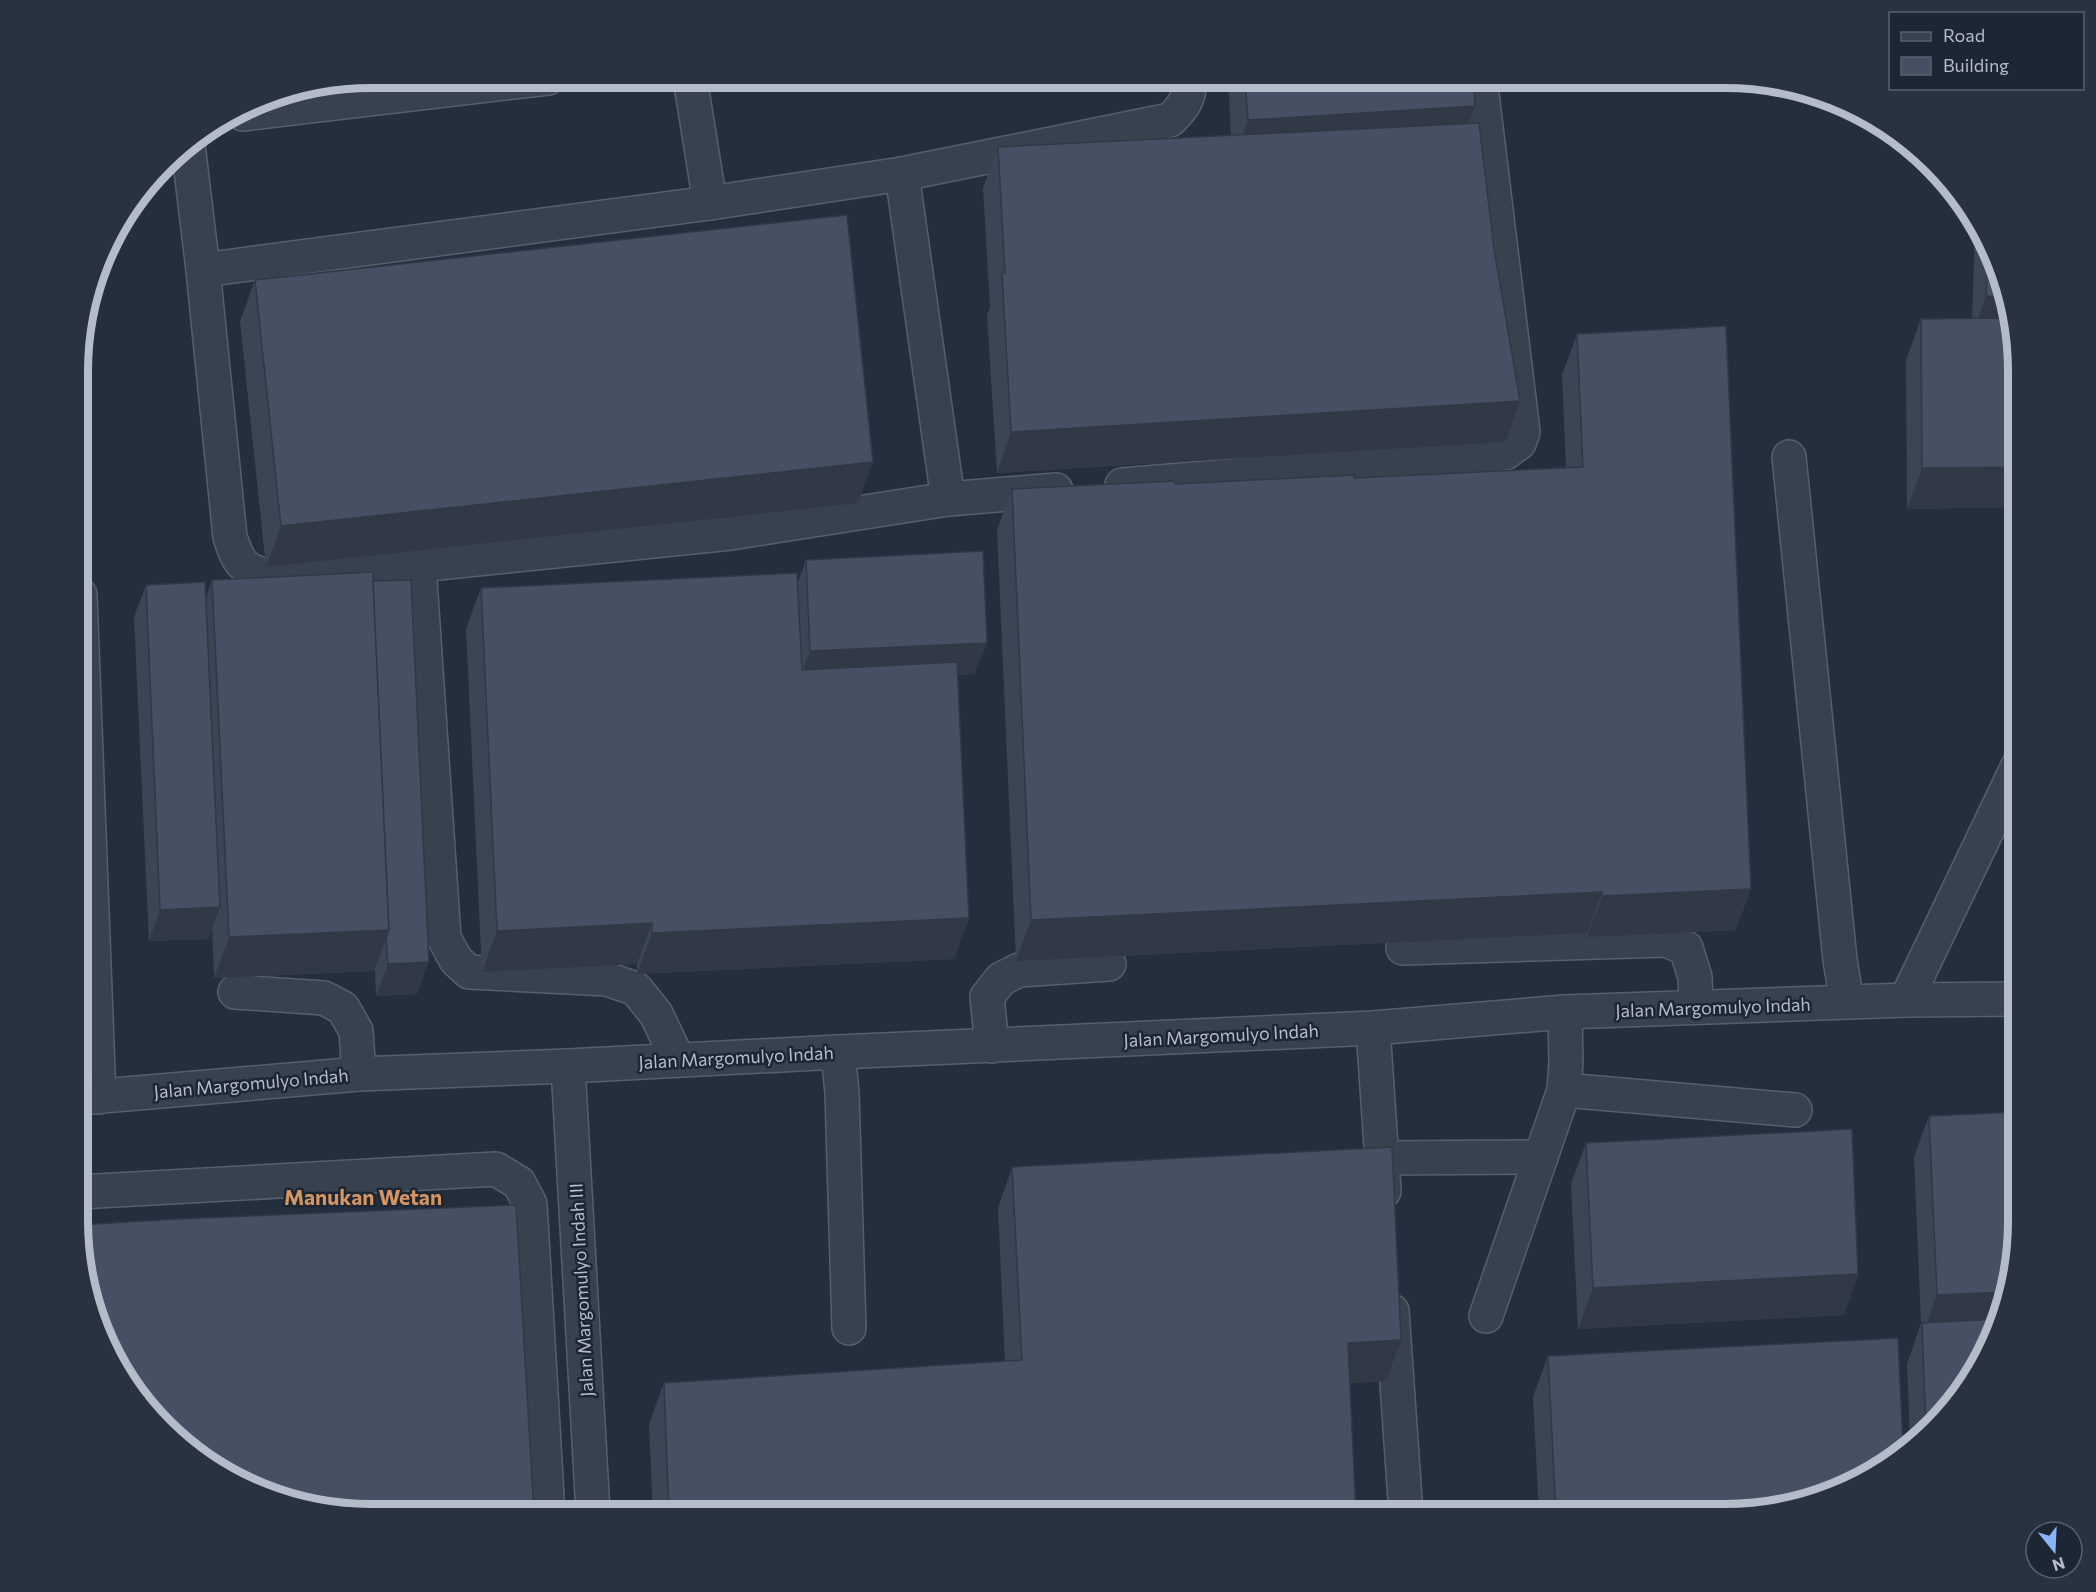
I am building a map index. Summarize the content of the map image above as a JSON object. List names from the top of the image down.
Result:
{
  "streets": {
    "street": ["Jalan Margomulyo Indah", "Jalan Margomulyo Indah III"]
  },
  "crossings": [
    ["Jalan Margomulyo Indah", "Jalan Margomulyo Indah III"]
  ],
  "districts": ["Manukan Wetan"],
  "legend": ["Road", "Building"],
  "north": "bottom"
}
